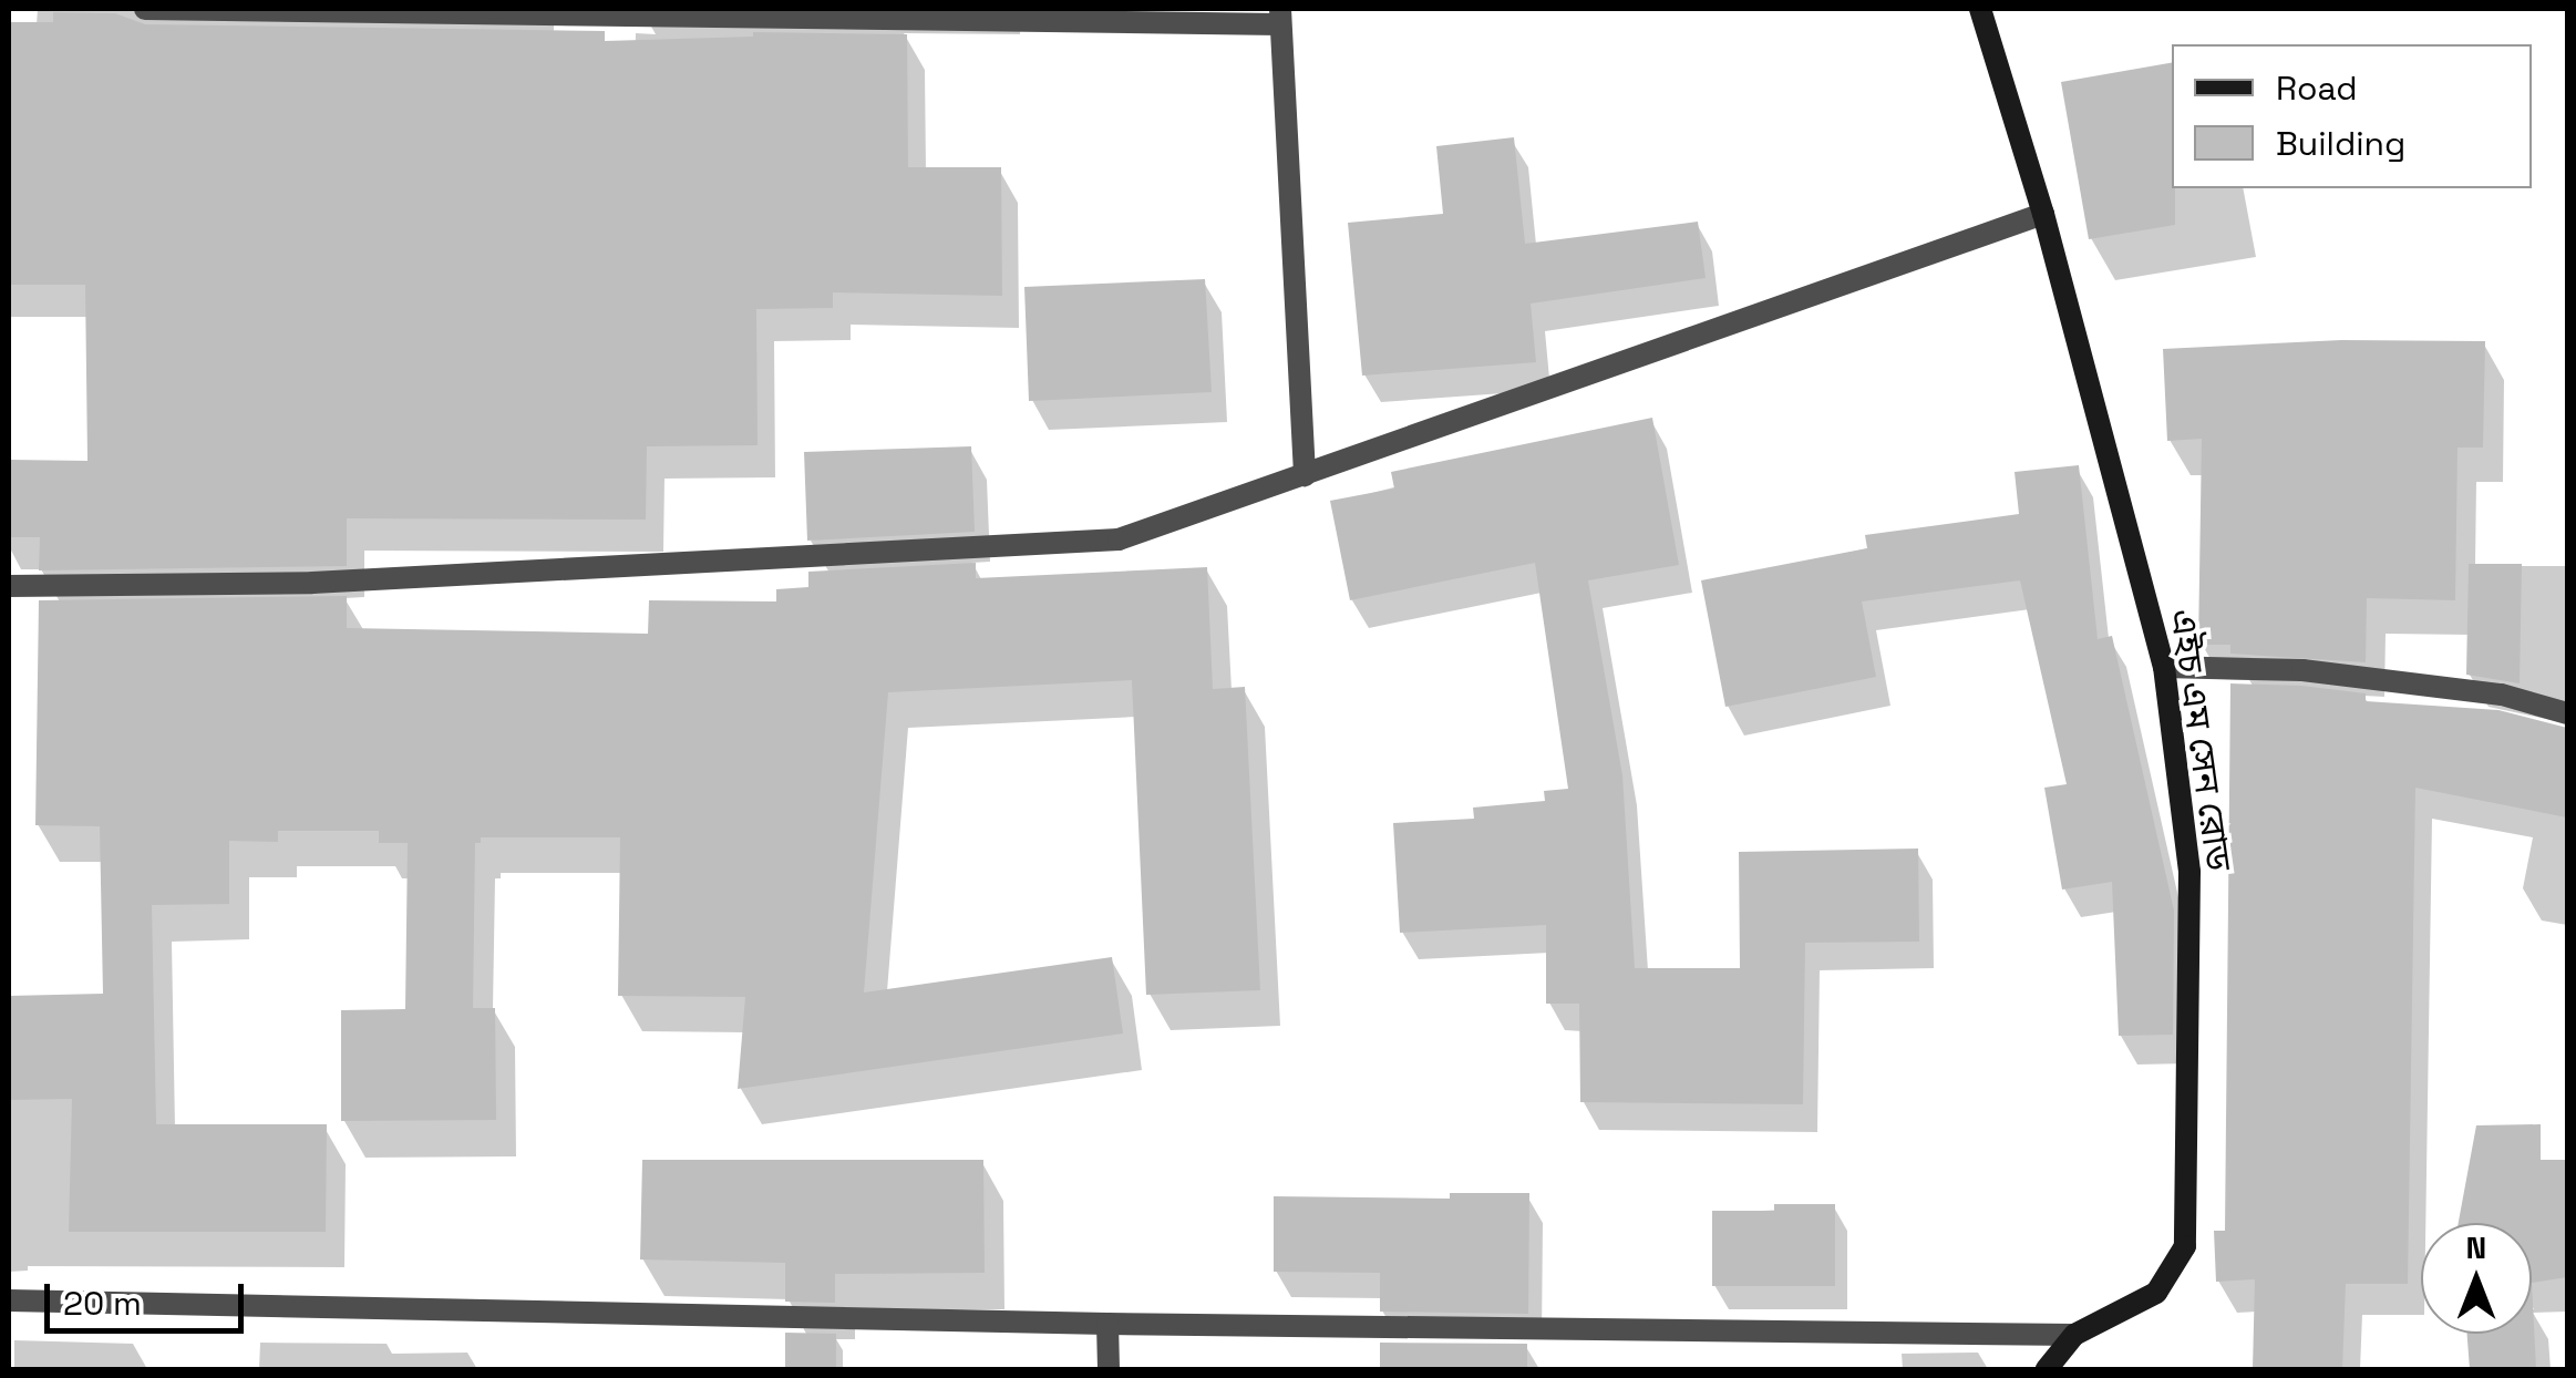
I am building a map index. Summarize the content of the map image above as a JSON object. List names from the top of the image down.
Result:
{
  "streets": {
    "main road": ["এইচ এম সেন রোড"]
  },
  "legend": ["Road", "Building"],
  "scale_bar": "20 m",
  "north": "top"
}
